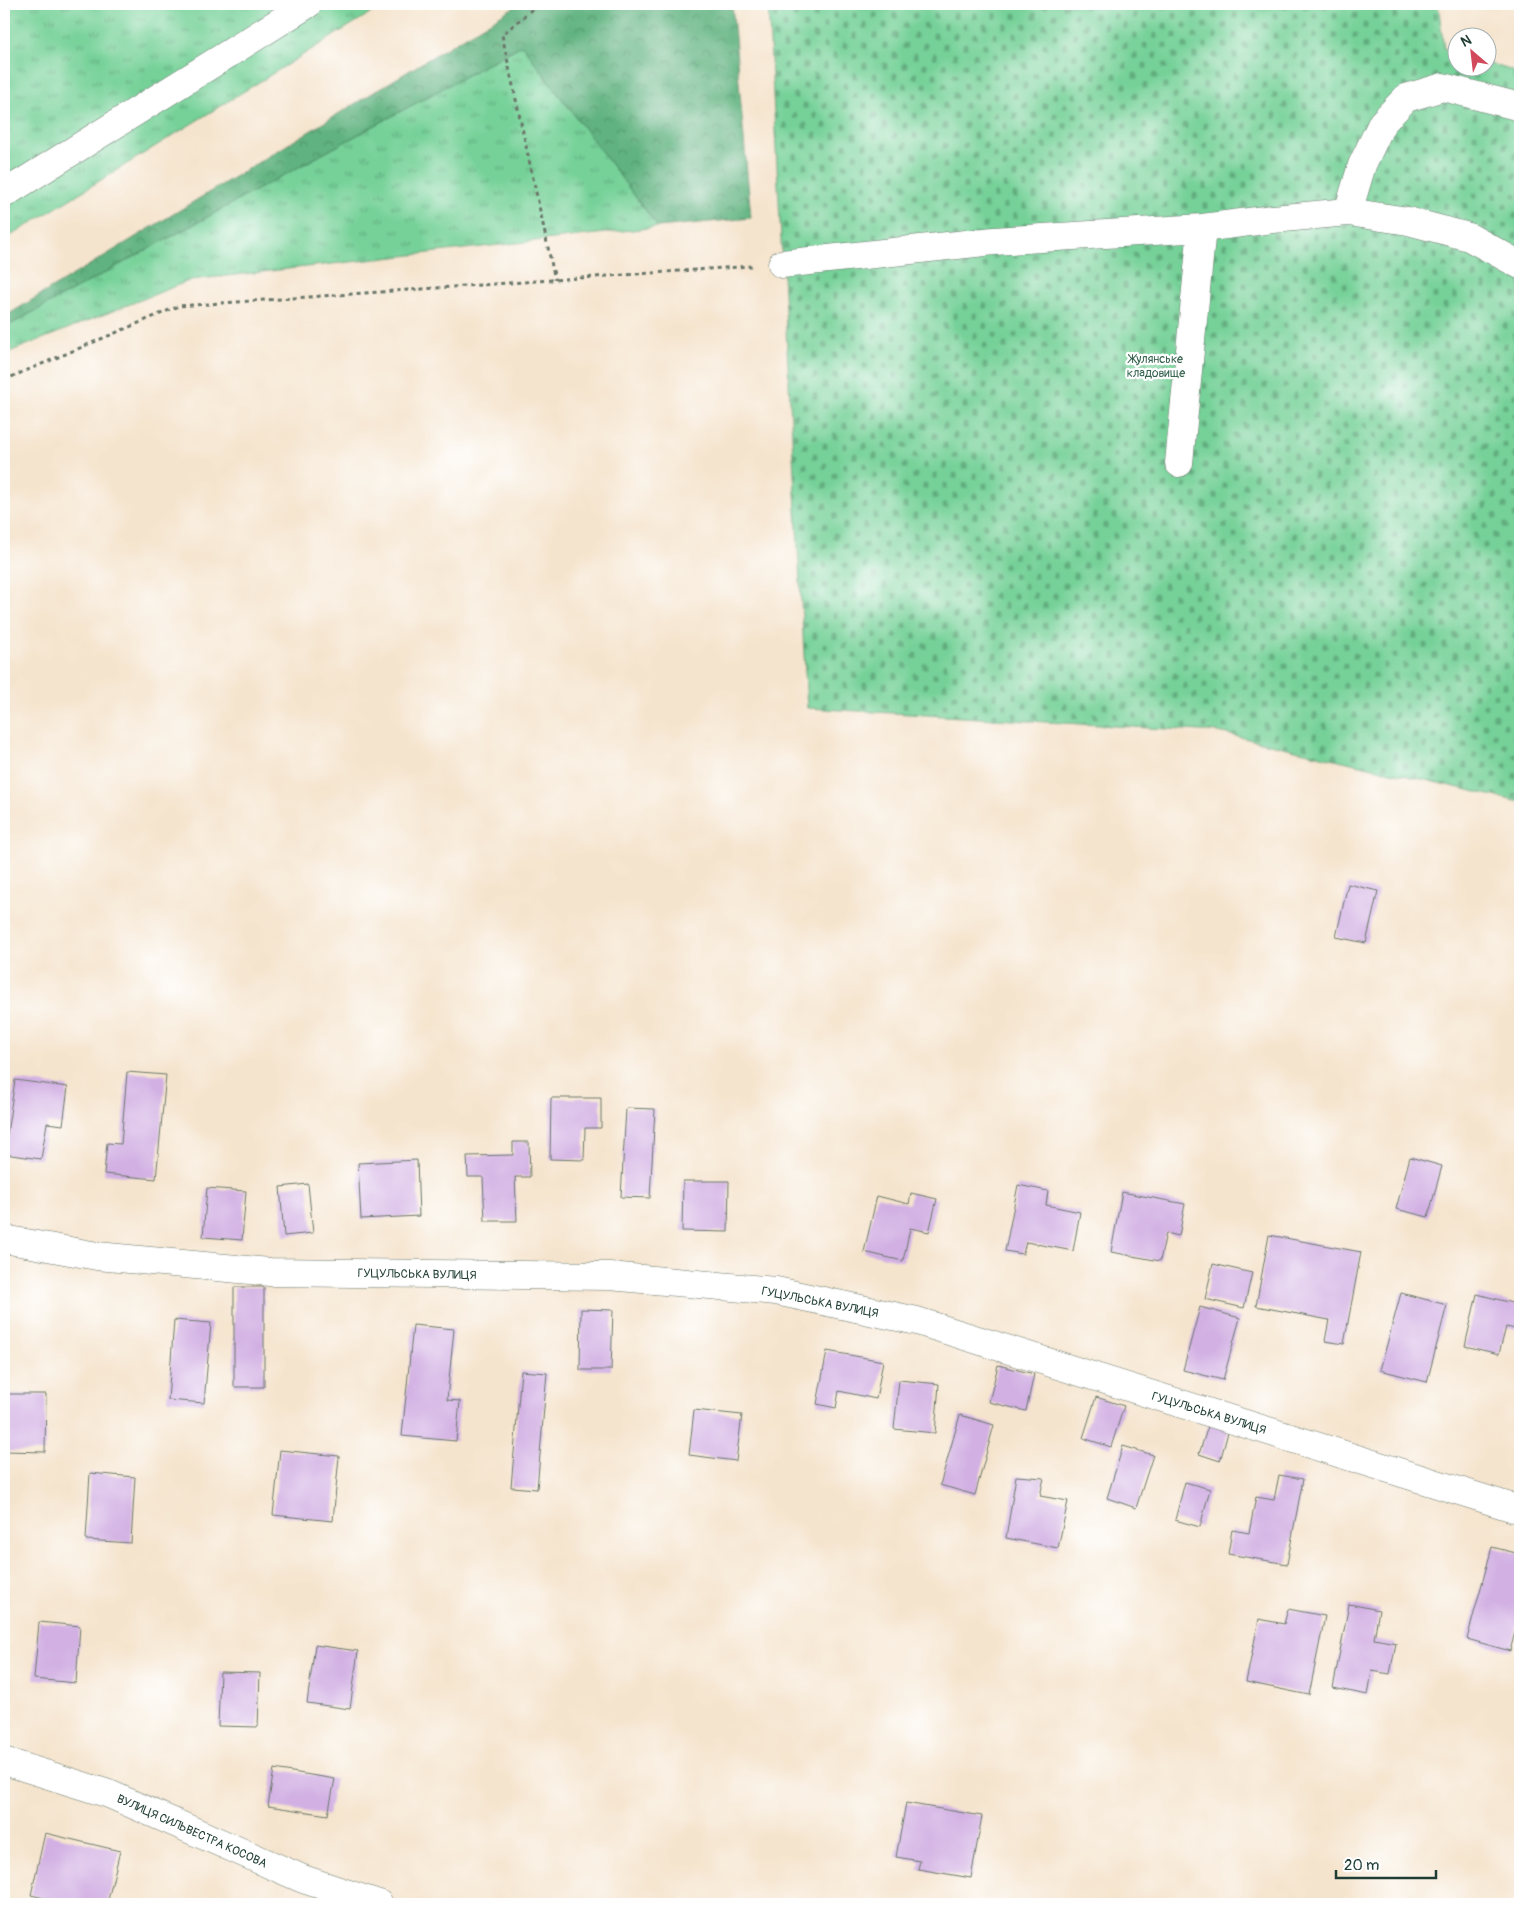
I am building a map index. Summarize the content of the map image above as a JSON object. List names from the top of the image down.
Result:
{
  "streets": {
    "street": ["ГУЦУЛЬСЬКА ВУЛИЦЯ", "ВУЛИЦЯ СИЛЬВЕСТРА КОСОВА"]
  },
  "parks": ["Жулянське кладовище"],
  "scale_bar": "20 m",
  "north": "top left"
}
